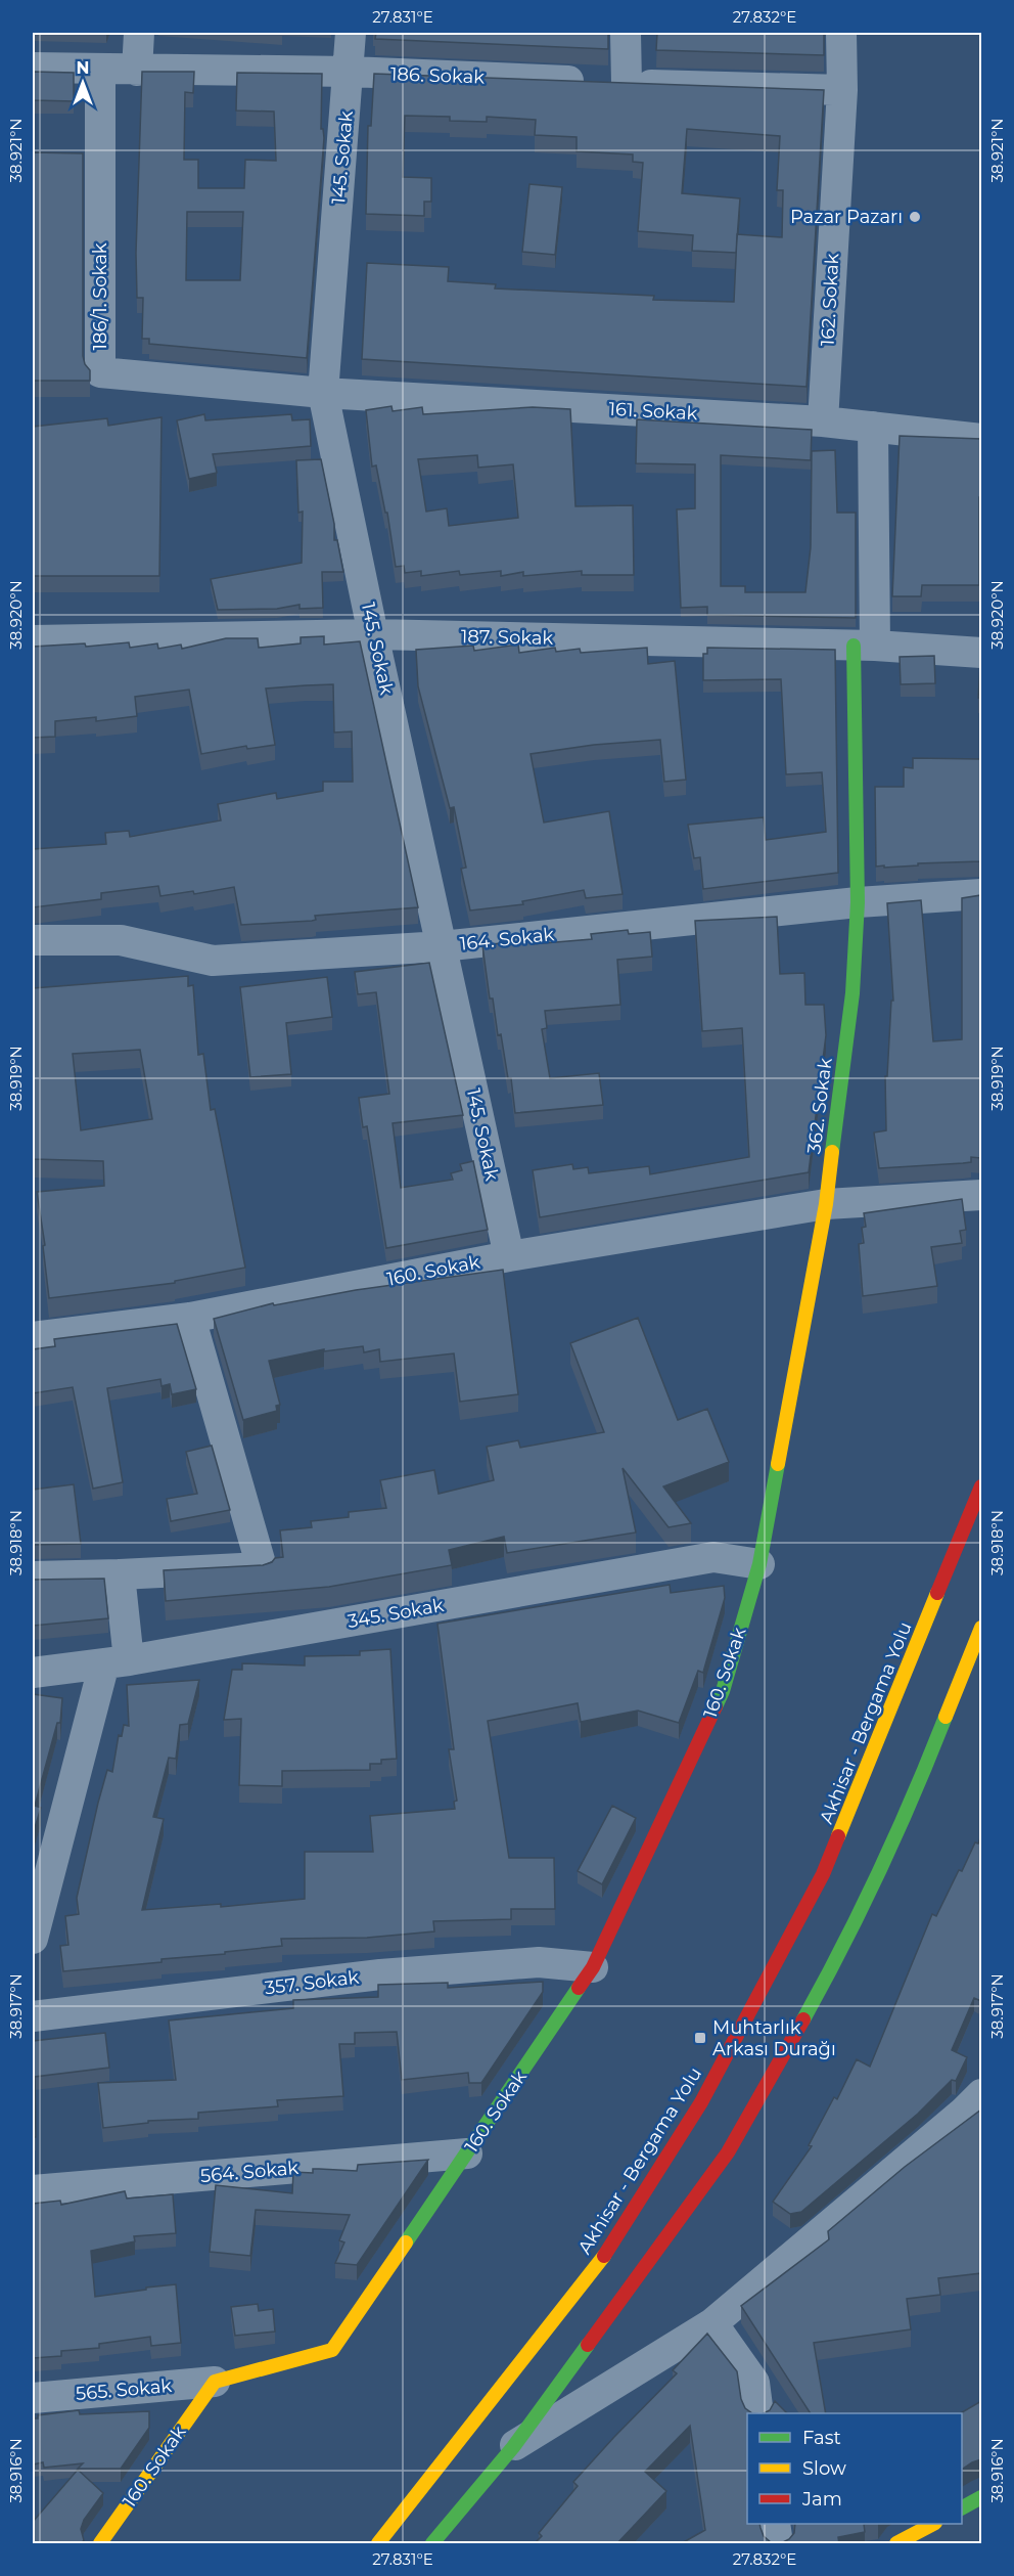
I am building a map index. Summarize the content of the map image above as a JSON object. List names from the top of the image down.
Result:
{
  "streets": {
    "main road": ["362. Sokak", "160. Sokak", "Akhisar - Bergama Yolu"],
    "street": [
      "186. Sokak",
      "145. Sokak",
      "186/1. Sokak",
      "162. Sokak",
      "161. Sokak",
      "187. Sokak",
      "164. Sokak",
      "345. Sokak",
      "357. Sokak",
      "564. Sokak",
      "565. Sokak"
    ]
  },
  "crossings": [
    ["186. Sokak", "145. Sokak"],
    ["186. Sokak", "186/1. Sokak"],
    ["186. Sokak", "162. Sokak"],
    ["145. Sokak", "186/1. Sokak"],
    ["145. Sokak", "161. Sokak"],
    ["145. Sokak", "187. Sokak"],
    ["145. Sokak", "164. Sokak"],
    ["145. Sokak", "160. Sokak"],
    ["186/1. Sokak", "161. Sokak"],
    ["162. Sokak", "161. Sokak"],
    ["187. Sokak", "362. Sokak"],
    ["164. Sokak", "362. Sokak"],
    ["362. Sokak", "160. Sokak"],
    ["362. Sokak", "345. Sokak"],
    ["160. Sokak", "345. Sokak"],
    ["160. Sokak", "357. Sokak"],
    ["160. Sokak", "564. Sokak"],
    ["160. Sokak", "565. Sokak"]
  ],
  "places": {
    "other": ["Pazar Pazarı"],
    "transit": ["Muhtarlık Arkası Durağı"]
  },
  "legend": ["Fast", "Slow", "Jam"],
  "north": "top",
  "coordinates": [
    "27.831°E",
    "27.832°E",
    "38.921°N",
    "38.920°N",
    "38.919°N",
    "38.918°N",
    "38.917°N",
    "38.916°N"
  ]
}
